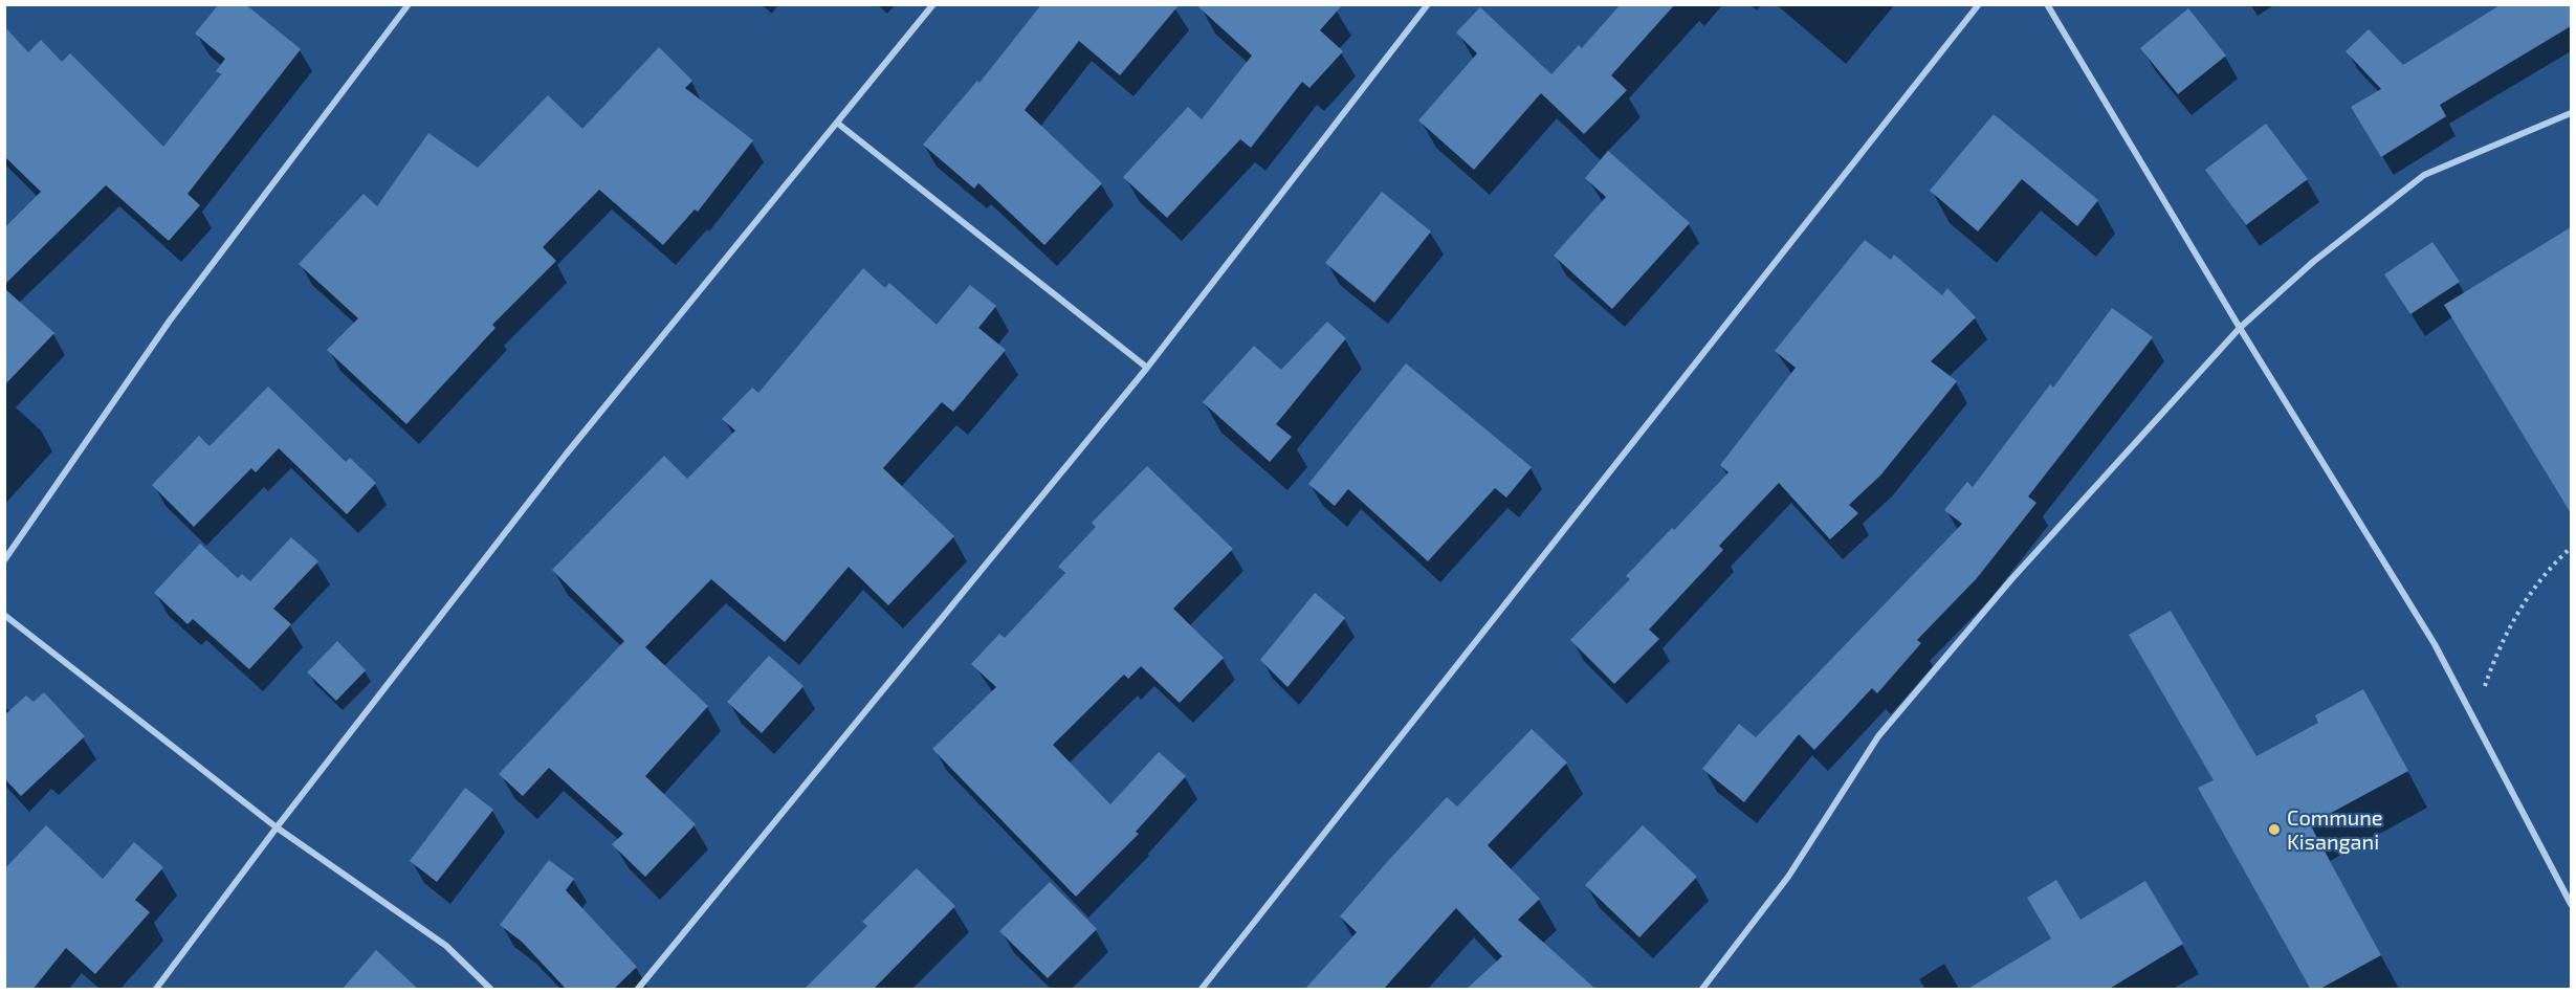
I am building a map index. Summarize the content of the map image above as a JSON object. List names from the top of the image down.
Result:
{
  "places": ["Commune Kisangani"]
}
